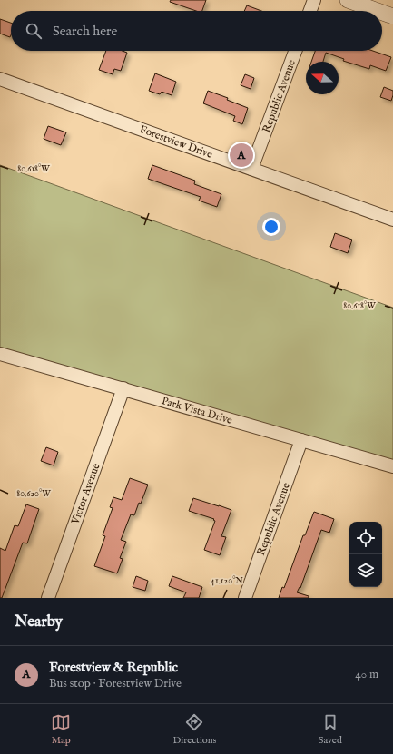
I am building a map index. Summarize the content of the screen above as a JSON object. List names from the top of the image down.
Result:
{
  "streets": {
    "street": [
      "Republic Avenue",
      "Forestview Drive",
      "Park Vista Drive",
      "Victor Avenue"
    ]
  },
  "crossings": [
    ["Republic Avenue", "Forestview Drive"],
    ["Republic Avenue", "Park Vista Drive"],
    ["Park Vista Drive", "Victor Avenue"]
  ],
  "north": "left",
  "page": {
    "search": "Search here",
    "pins": "A",
    "heading": "Nearby",
    "list": [
      {
        "mark": "A",
        "name": "Forestview & Republic",
        "note": "Bus stop · Forestview Drive",
        "value": "40 m"
      }
    ],
    "nav": ["Map", "Directions", "Saved"]
  },
  "coordinates": ["80.618°W", "80.620°W", "41.120°N"]
}
